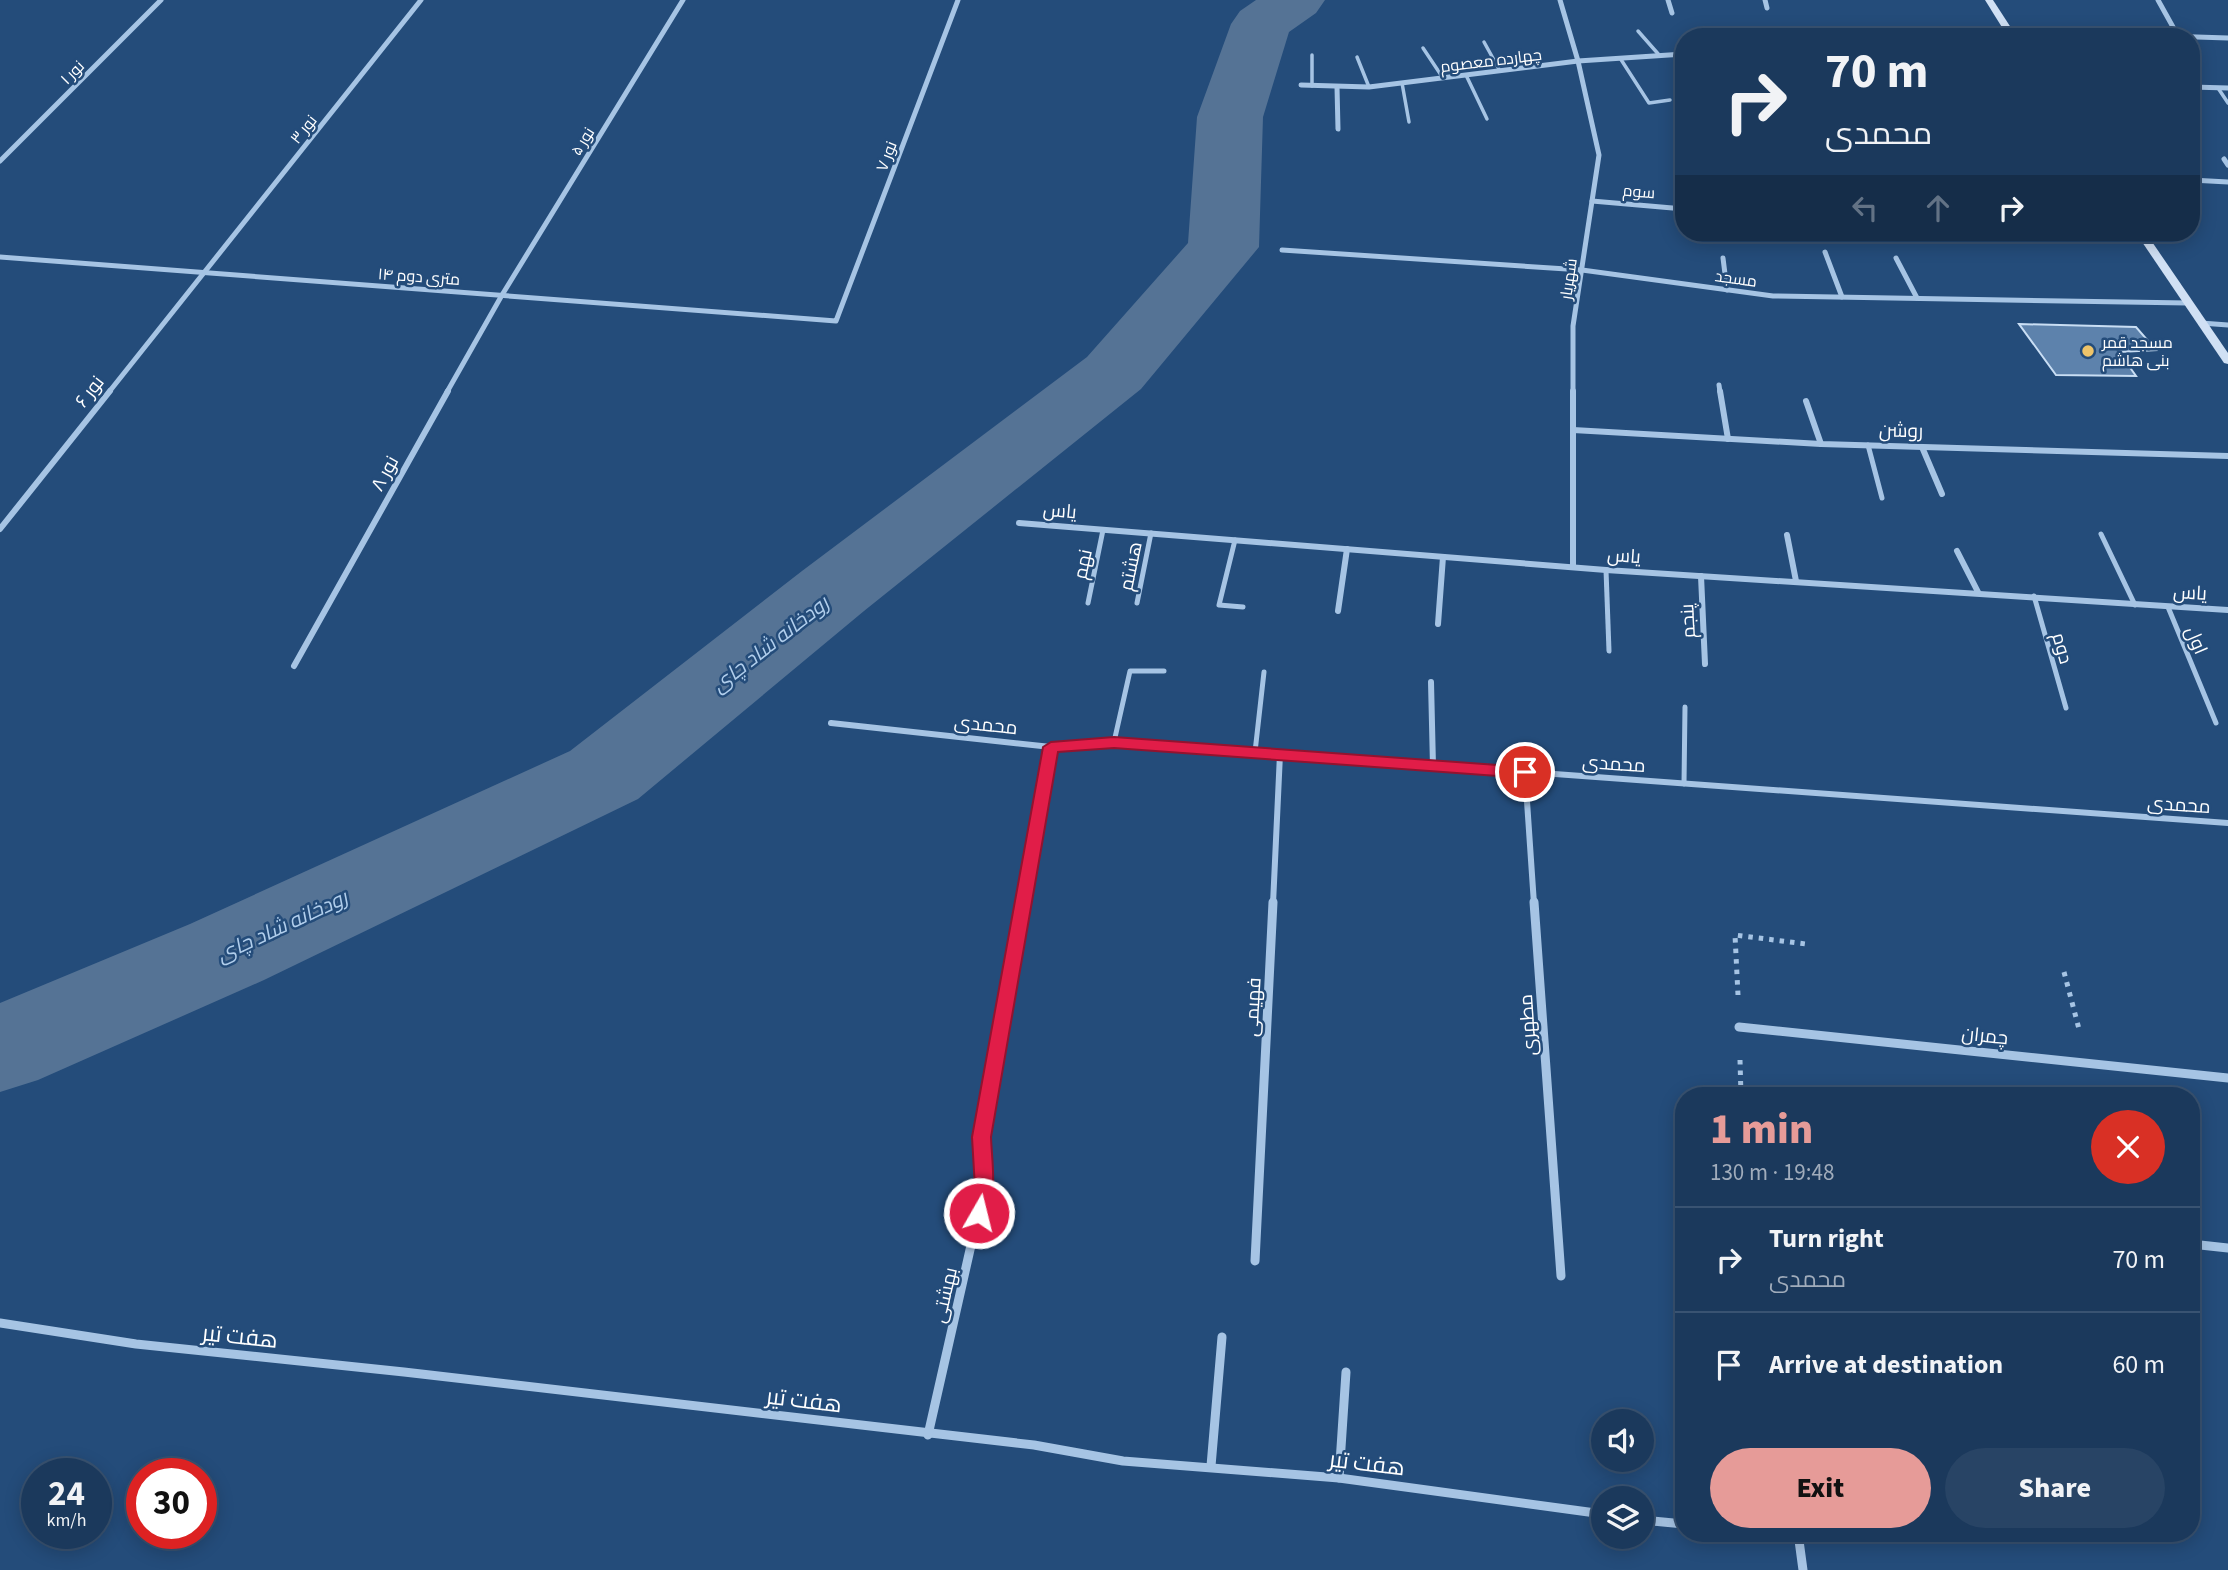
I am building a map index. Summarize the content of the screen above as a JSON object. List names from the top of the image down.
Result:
{
  "streets": {
    "street": [
      "چهارده معصوم",
      "نور ۱",
      "نور ۳",
      "نور ۵",
      "نور ۷",
      "سوم",
      "۱۴ متری دوم",
      "مسجد",
      "شهریار",
      "نور ۶",
      "روشن",
      "نور ۸",
      "یاس",
      "پنجم",
      "محمدی",
      "فهیمی",
      "مطهری",
      "چمران",
      "بهشتی",
      "هفت تیر"
    ],
    "lane": [
      "نهم",
      "هشتم",
      "اول",
      "دوم"
    ]
  },
  "crossings": [
    ["چهارده معصوم", "شهریار"],
    ["نور ۳", "۱۴ متری دوم"],
    ["نور ۳", "نور ۶"],
    ["نور ۵", "۱۴ متری دوم"],
    ["نور ۵", "نور ۸"],
    ["نور ۷", "۱۴ متری دوم"],
    ["سوم", "شهریار"],
    ["۱۴ متری دوم", "نور ۶"],
    ["۱۴ متری دوم", "نور ۸"],
    ["مسجد", "شهریار"],
    ["شهریار", "روشن"],
    ["شهریار", "یاس"],
    ["یاس", "نهم"],
    ["یاس", "هشتم"],
    ["یاس", "پنجم"],
    ["یاس", "اول"],
    ["یاس", "دوم"],
    ["محمدی", "فهیمی"],
    ["محمدی", "مطهری"],
    ["محمدی", "بهشتی"],
    ["بهشتی", "هفت تیر"]
  ],
  "water": ["رودخانه شاد چای"],
  "places": ["مسجد قمر بنی هاشم"],
  "page": {
    "turn": ["70 m", "محمدی"],
    "heading": ["1 min", "130 m · 19:48"],
    "list": [
      {
        "name": "Turn right",
        "note": "محمدی",
        "value": "70 m"
      },
      {
        "name": "Arrive at destination",
        "value": "60 m"
      }
    ],
    "buttons": ["Exit", "Share"],
    "speed": "24 km/h",
    "limit": "30"
  }
}
